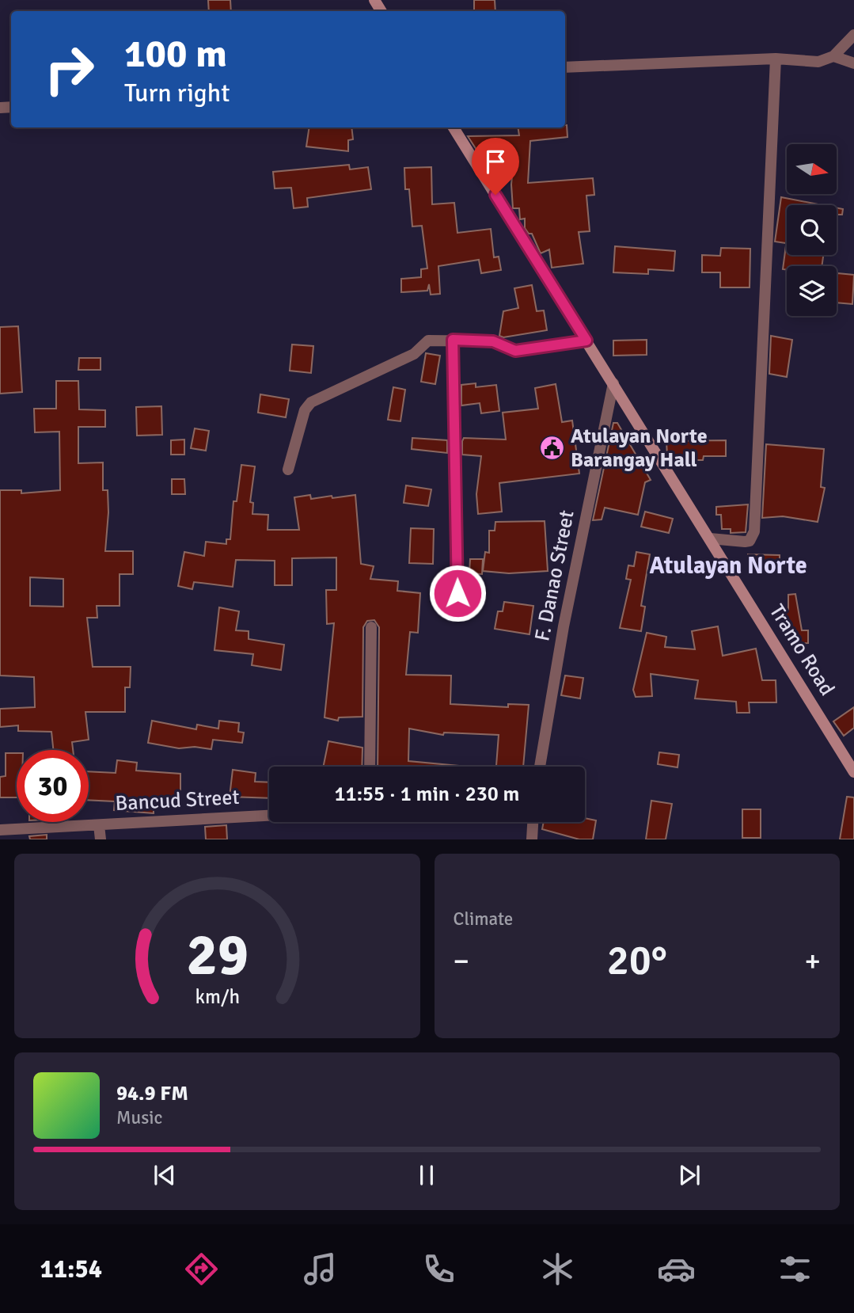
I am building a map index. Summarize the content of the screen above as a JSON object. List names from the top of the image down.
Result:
{
  "streets": {
    "main road": ["Tramo Road"],
    "street": ["F. Danao Street", "Bancud Street"]
  },
  "crossings": [
    ["F. Danao Street", "Tramo Road"]
  ],
  "districts": ["Atulayan Norte"],
  "places": {
    "public building": ["Atulayan Norte Barangay Hall"]
  },
  "north": "right",
  "page": {
    "turn": ["100 m", "Turn right"],
    "limit": "30",
    "trip": "11:55 · 1 min · 230 m",
    "tile": "Climate",
    "heat": ["−", "20°", "+"],
    "song": ["94.9 FM", "Music"],
    "tabs": "11:54",
    "gauge": ["29", "km/h"]
  }
}
